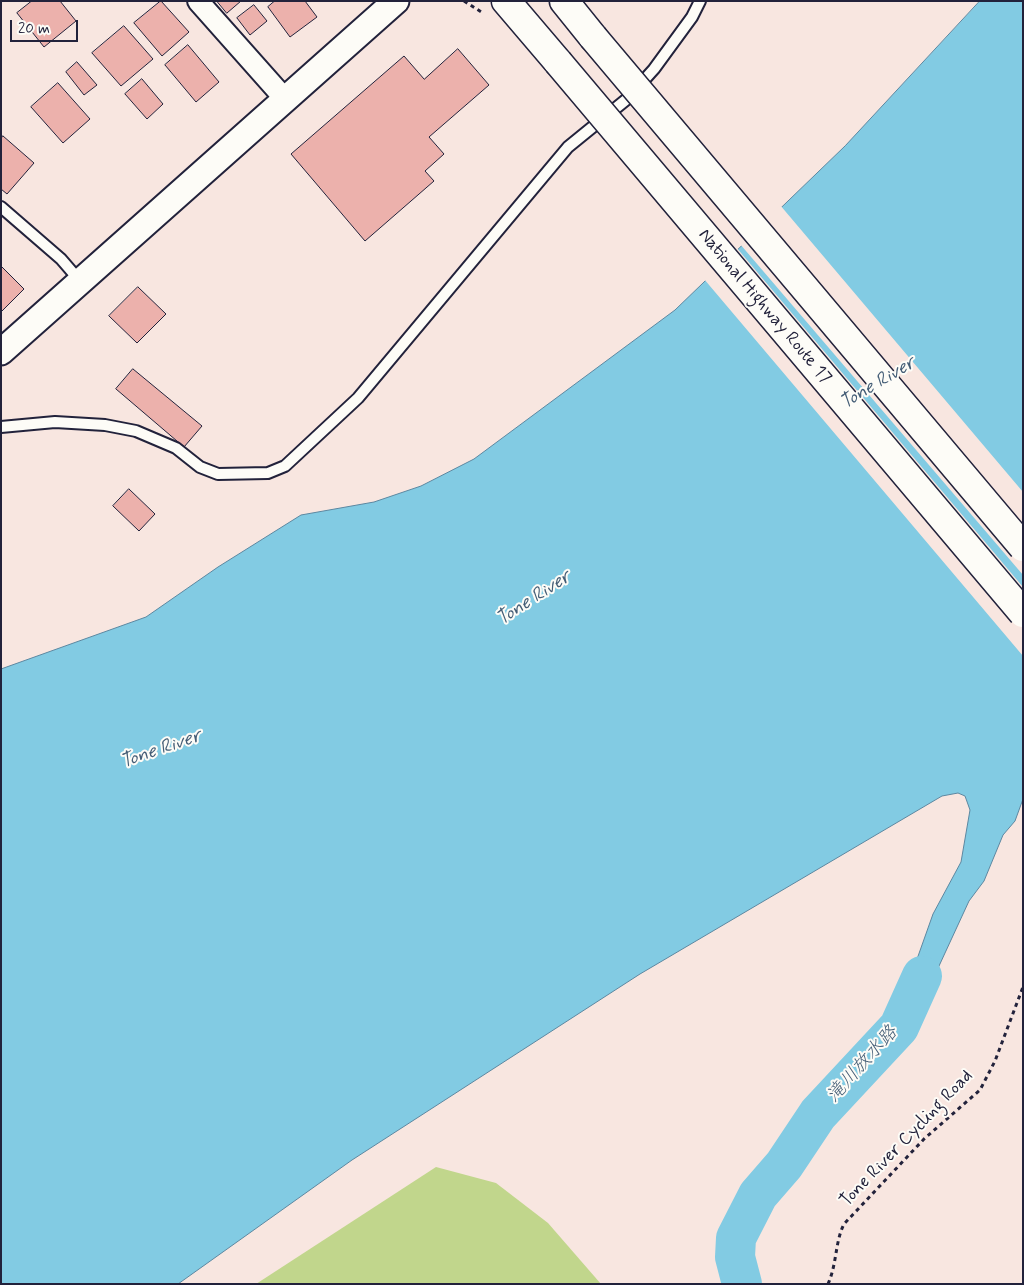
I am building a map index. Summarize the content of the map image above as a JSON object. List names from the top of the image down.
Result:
{
  "streets": {
    "highway": ["National Highway Route 17"],
    "path": ["Tone River Cycling Road"]
  },
  "water": ["Tone River", "滝川放水路"],
  "scale_bar": "20 m"
}
